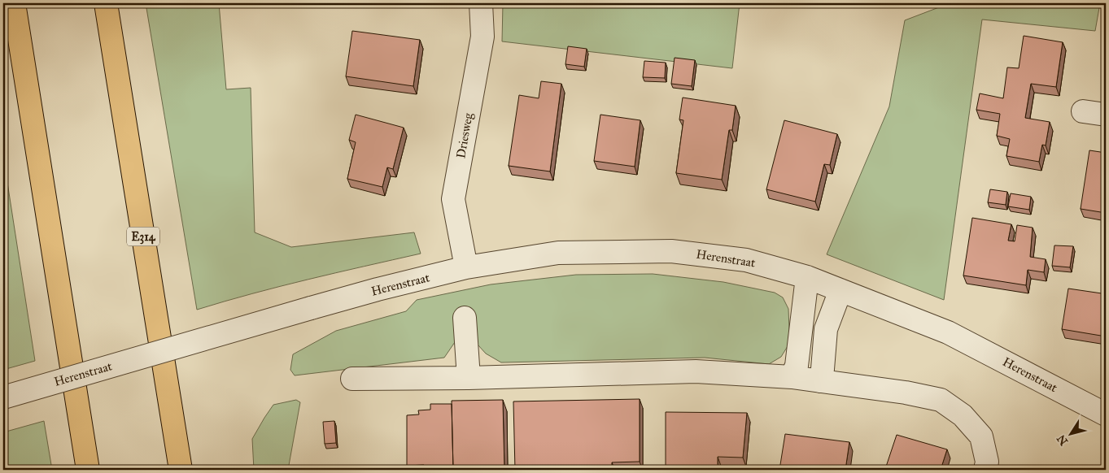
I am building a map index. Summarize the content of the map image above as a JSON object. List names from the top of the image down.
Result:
{
  "streets": {
    "highway": ["E314"],
    "street": ["Driesweg", "Herenstraat"]
  },
  "crossings": [
    ["Driesweg", "Herenstraat"]
  ],
  "north": "bottom left"
}
